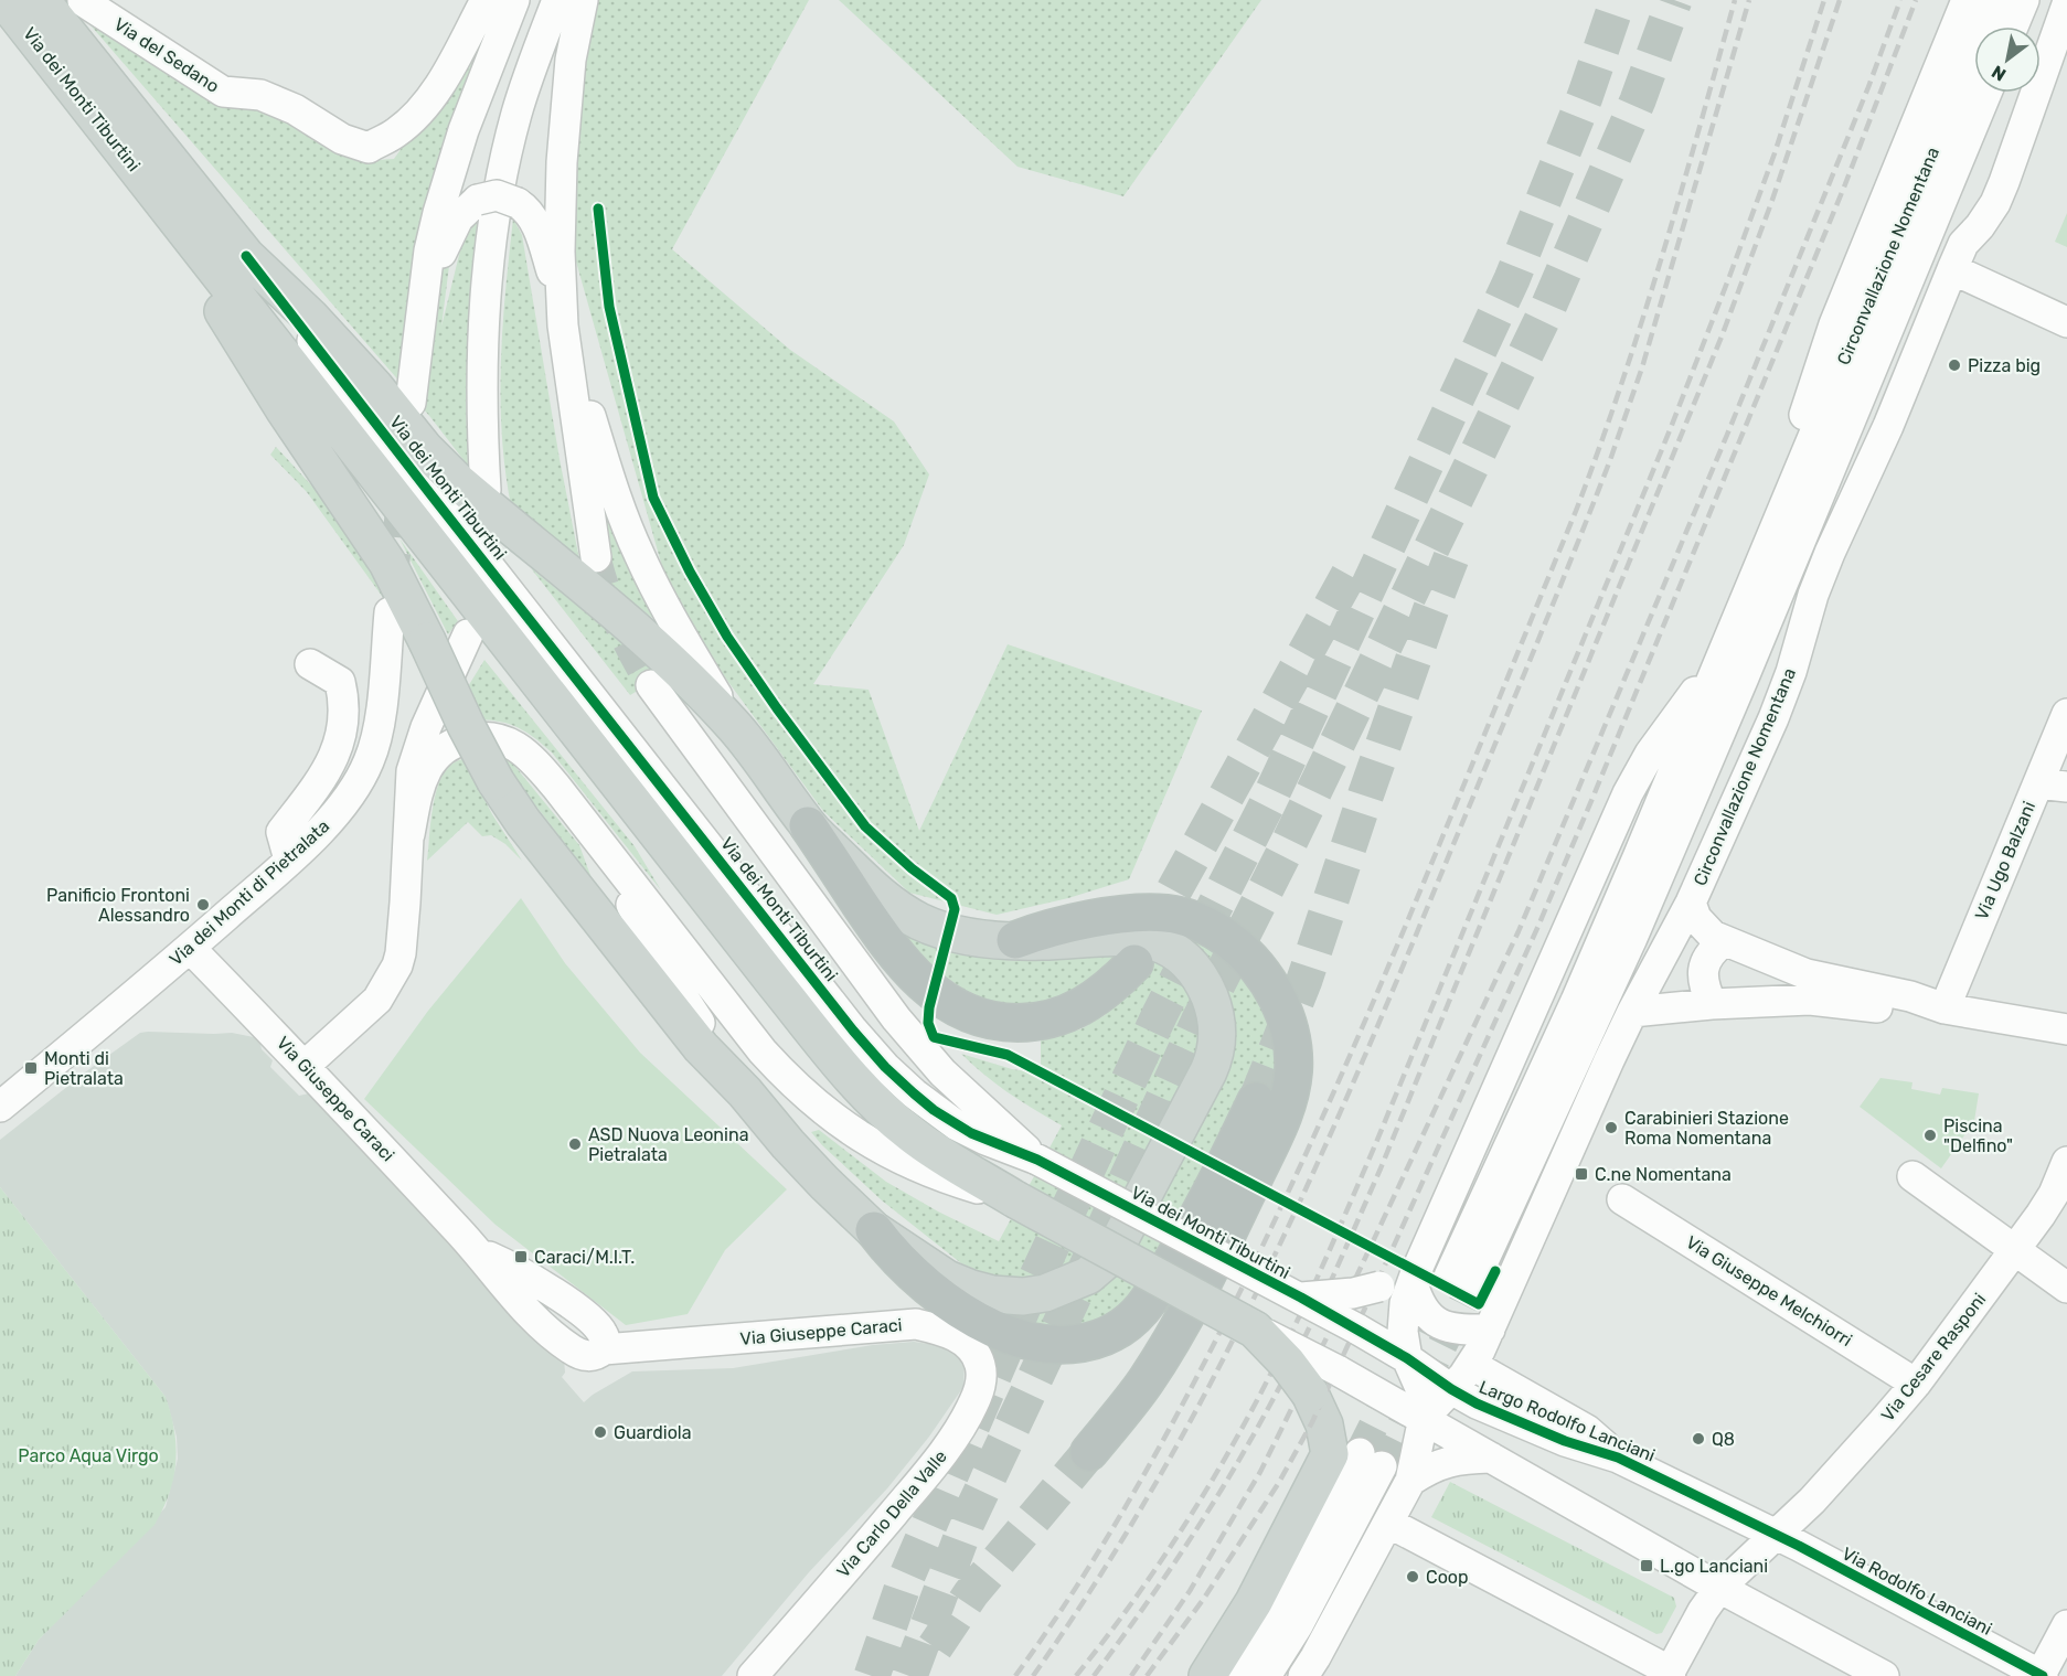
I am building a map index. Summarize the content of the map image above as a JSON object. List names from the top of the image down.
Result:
{
  "streets": {
    "main road": ["Via dei Monti Tiburtini"],
    "street": [
      "Via del Sedano",
      "Circonvallazione Nomentana",
      "Via Ugo Balzani",
      "Via dei Monti di Pietralata",
      "Via Giuseppe Caraci",
      "Via Giuseppe Melchiorri",
      "Via Cesare Rasponi",
      "Largo Rodolfo Lanciani",
      "Via Carlo Della Valle",
      "Via Rodolfo Lanciani"
    ]
  },
  "crossings": [
    ["Via dei Monti Tiburtini", "Circonvallazione Nomentana"],
    ["Via dei Monti Tiburtini", "Largo Rodolfo Lanciani"],
    ["Circonvallazione Nomentana", "Largo Rodolfo Lanciani"],
    ["Via dei Monti di Pietralata", "Via Giuseppe Caraci"],
    ["Via Giuseppe Caraci", "Via Carlo Della Valle"],
    ["Via Giuseppe Melchiorri", "Via Cesare Rasponi"],
    ["Via Cesare Rasponi", "Largo Rodolfo Lanciani"],
    ["Via Cesare Rasponi", "Via Rodolfo Lanciani"],
    ["Largo Rodolfo Lanciani", "Via Rodolfo Lanciani"]
  ],
  "parks": ["Parco Aqua Virgo"],
  "places": {
    "other": [
      "Pizza big",
      "Panificio Frontoni Alessandro",
      "Carabinieri Stazione Roma Nomentana",
      "Piscina \"Delfino\"",
      "ASD Nuova Leonina Pietralata",
      "Guardiola",
      "Q8",
      "Coop"
    ],
    "transit": [
      "Monti di Pietralata",
      "C.ne Nomentana",
      "Caraci/M.I.T.",
      "L.go Lanciani"
    ]
  },
  "north": "bottom left"
}
